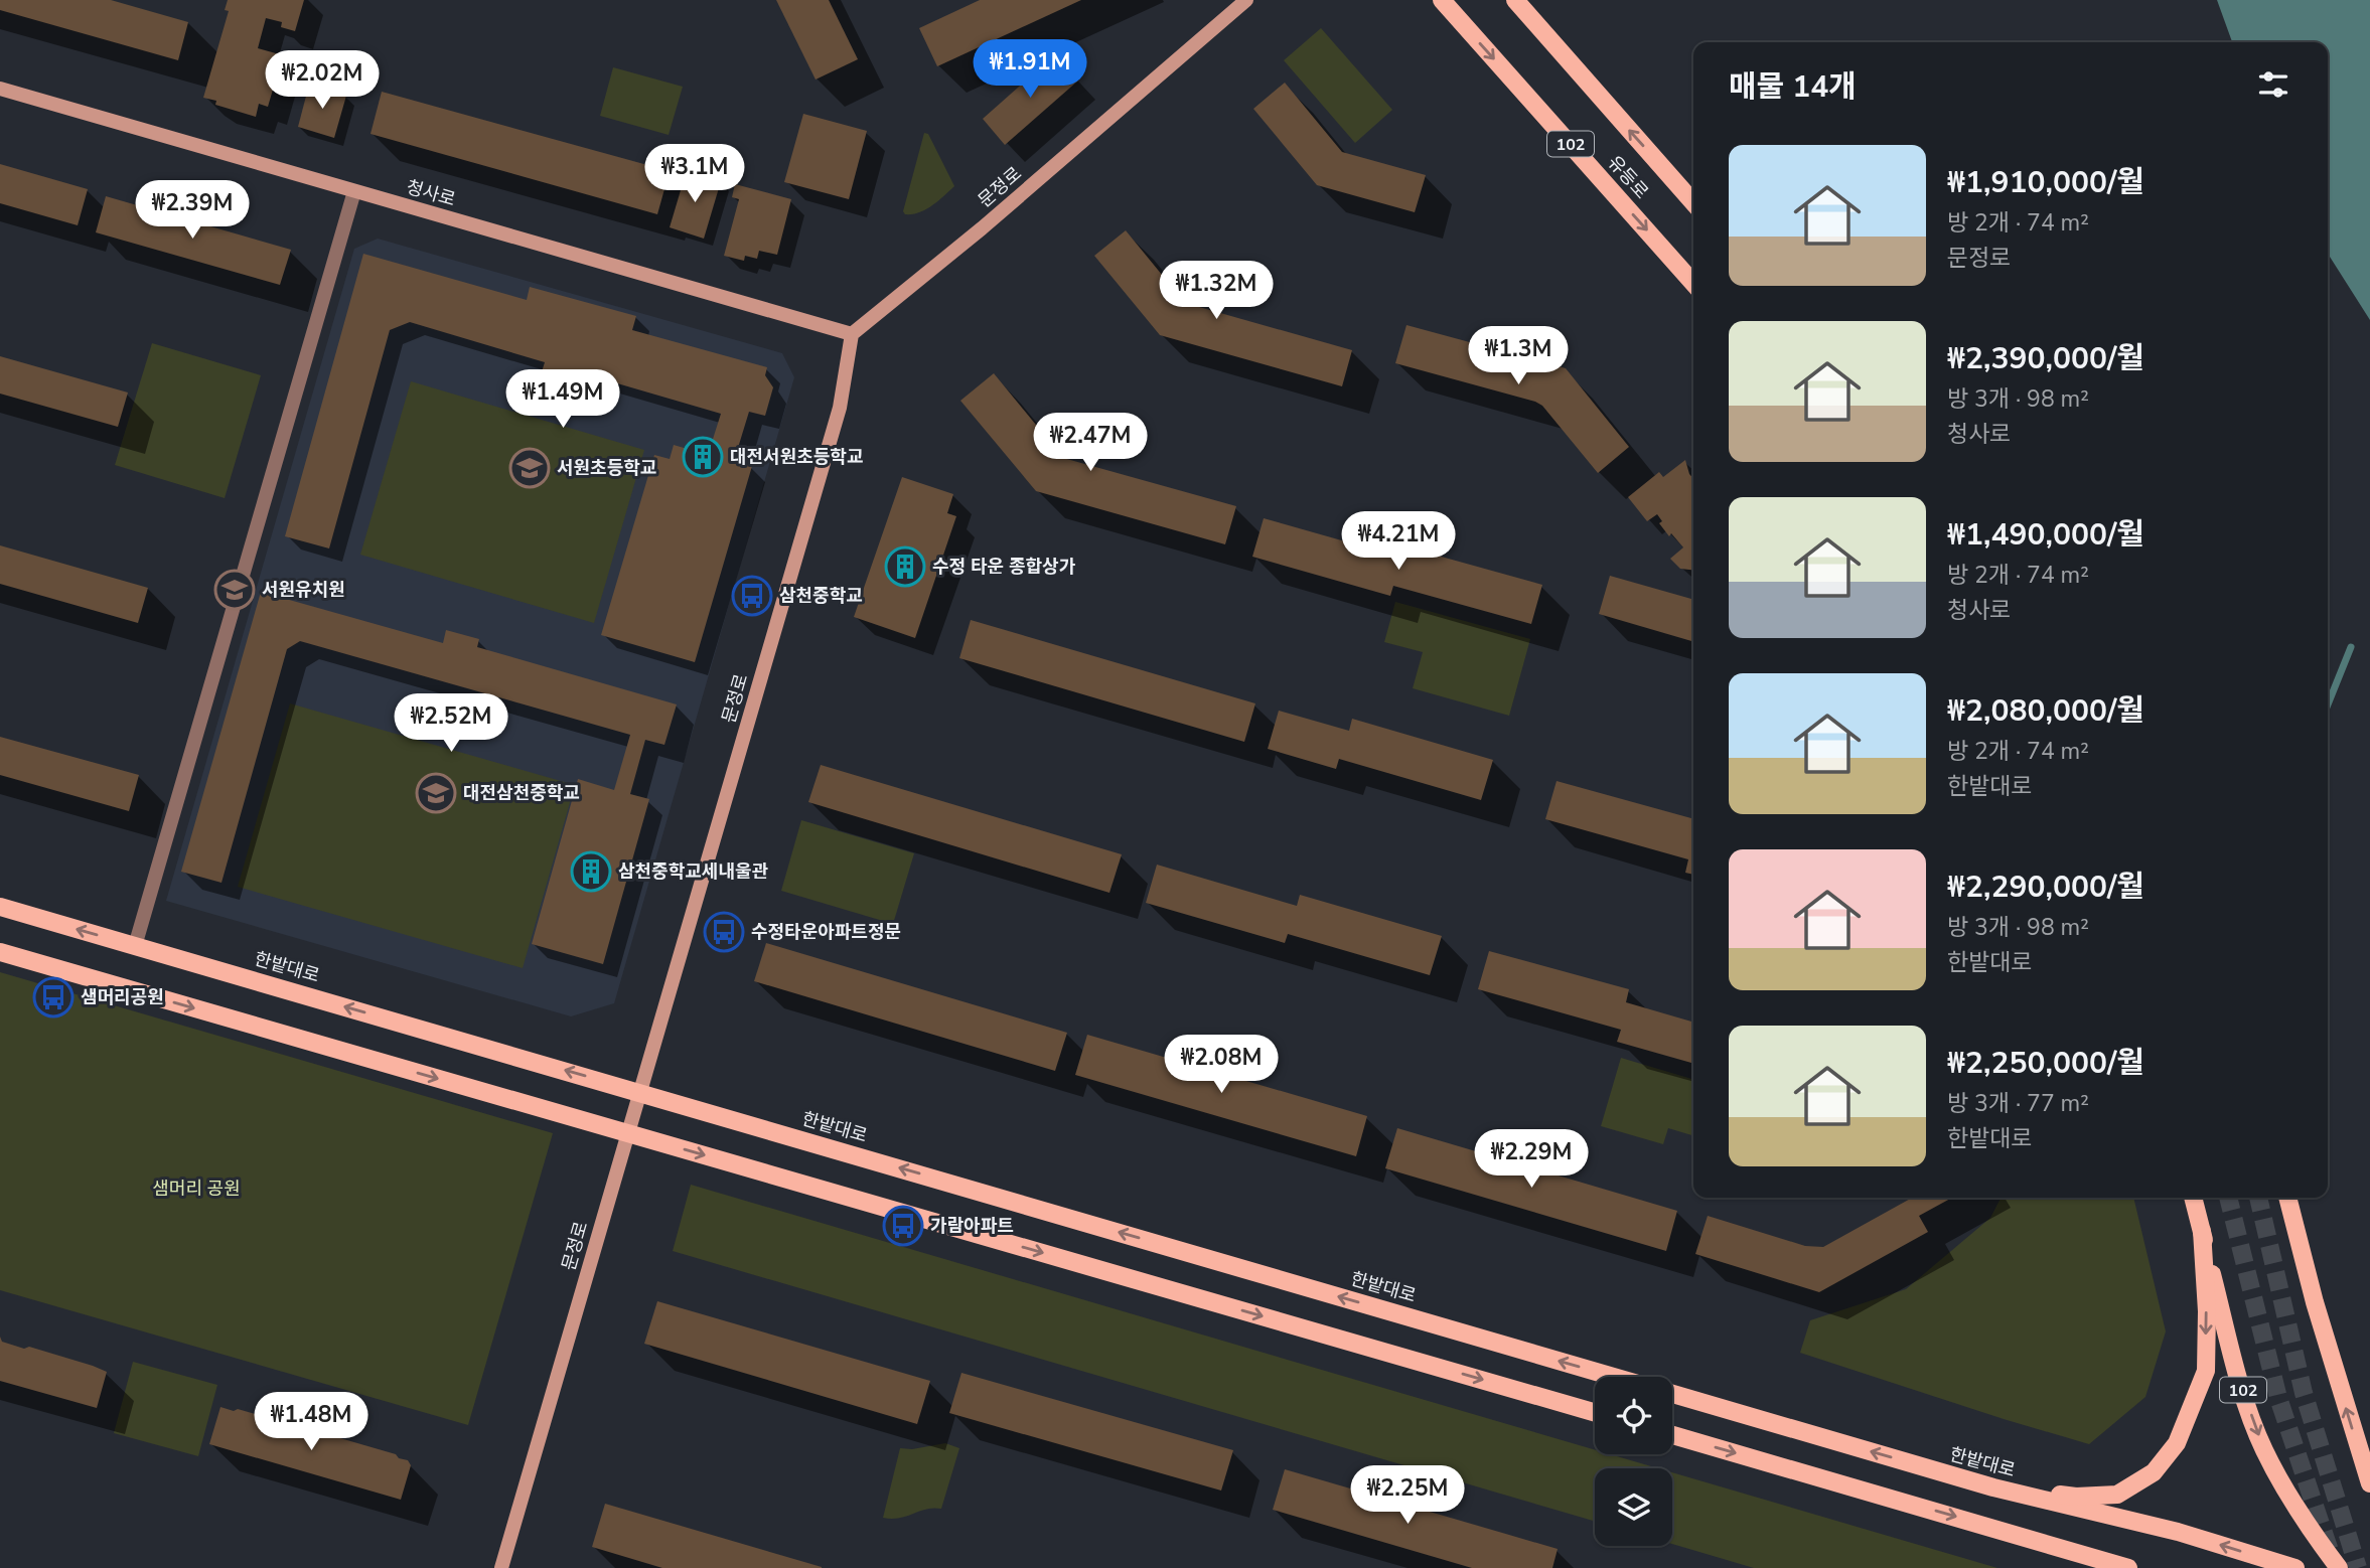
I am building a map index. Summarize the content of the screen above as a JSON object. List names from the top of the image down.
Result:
{
  "streets": {
    "main road": [
      "102",
      "유등로",
      "문정로",
      "청사로",
      "한밭대로"
    ]
  },
  "crossings": [
    ["문정로", "청사로"],
    ["문정로", "한밭대로"]
  ],
  "parks": ["샘머리 공원"],
  "places": {
    "building": ["대전서원초등학교", "수정 타운 종합상가", "삼천중학교세내울관"],
    "school or university": ["서원초등학교", "서원유치원", "대전삼천중학교"],
    "bus stop": [
      "삼천중학교",
      "수정타운아파트정문",
      "샘머리공원",
      "가람아파트"
    ]
  },
  "page": {
    "price": [
      "₩1.91M",
      "₩2.02M",
      "₩3.1M",
      "₩2.39M",
      "₩1.32M",
      "₩1.3M",
      "₩1.49M",
      "₩2.47M",
      "₩4.21M",
      "₩2.52M",
      "₩2.08M",
      "₩2.29M",
      "₩1.48M",
      "₩2.25M"
    ],
    "heading": "매물 14개",
    "list": [
      {
        "name": "₩1,910,000/월",
        "note": "방 2개 · 74 m² · 문정로"
      },
      {
        "name": "₩2,390,000/월",
        "note": "방 3개 · 98 m² · 청사로"
      },
      {
        "name": "₩1,490,000/월",
        "note": "방 2개 · 74 m² · 청사로"
      },
      {
        "name": "₩2,080,000/월",
        "note": "방 2개 · 74 m² · 한밭대로"
      },
      {
        "name": "₩2,290,000/월",
        "note": "방 3개 · 98 m² · 한밭대로"
      },
      {
        "name": "₩2,250,000/월",
        "note": "방 3개 · 77 m² · 한밭대로"
      }
    ]
  }
}
